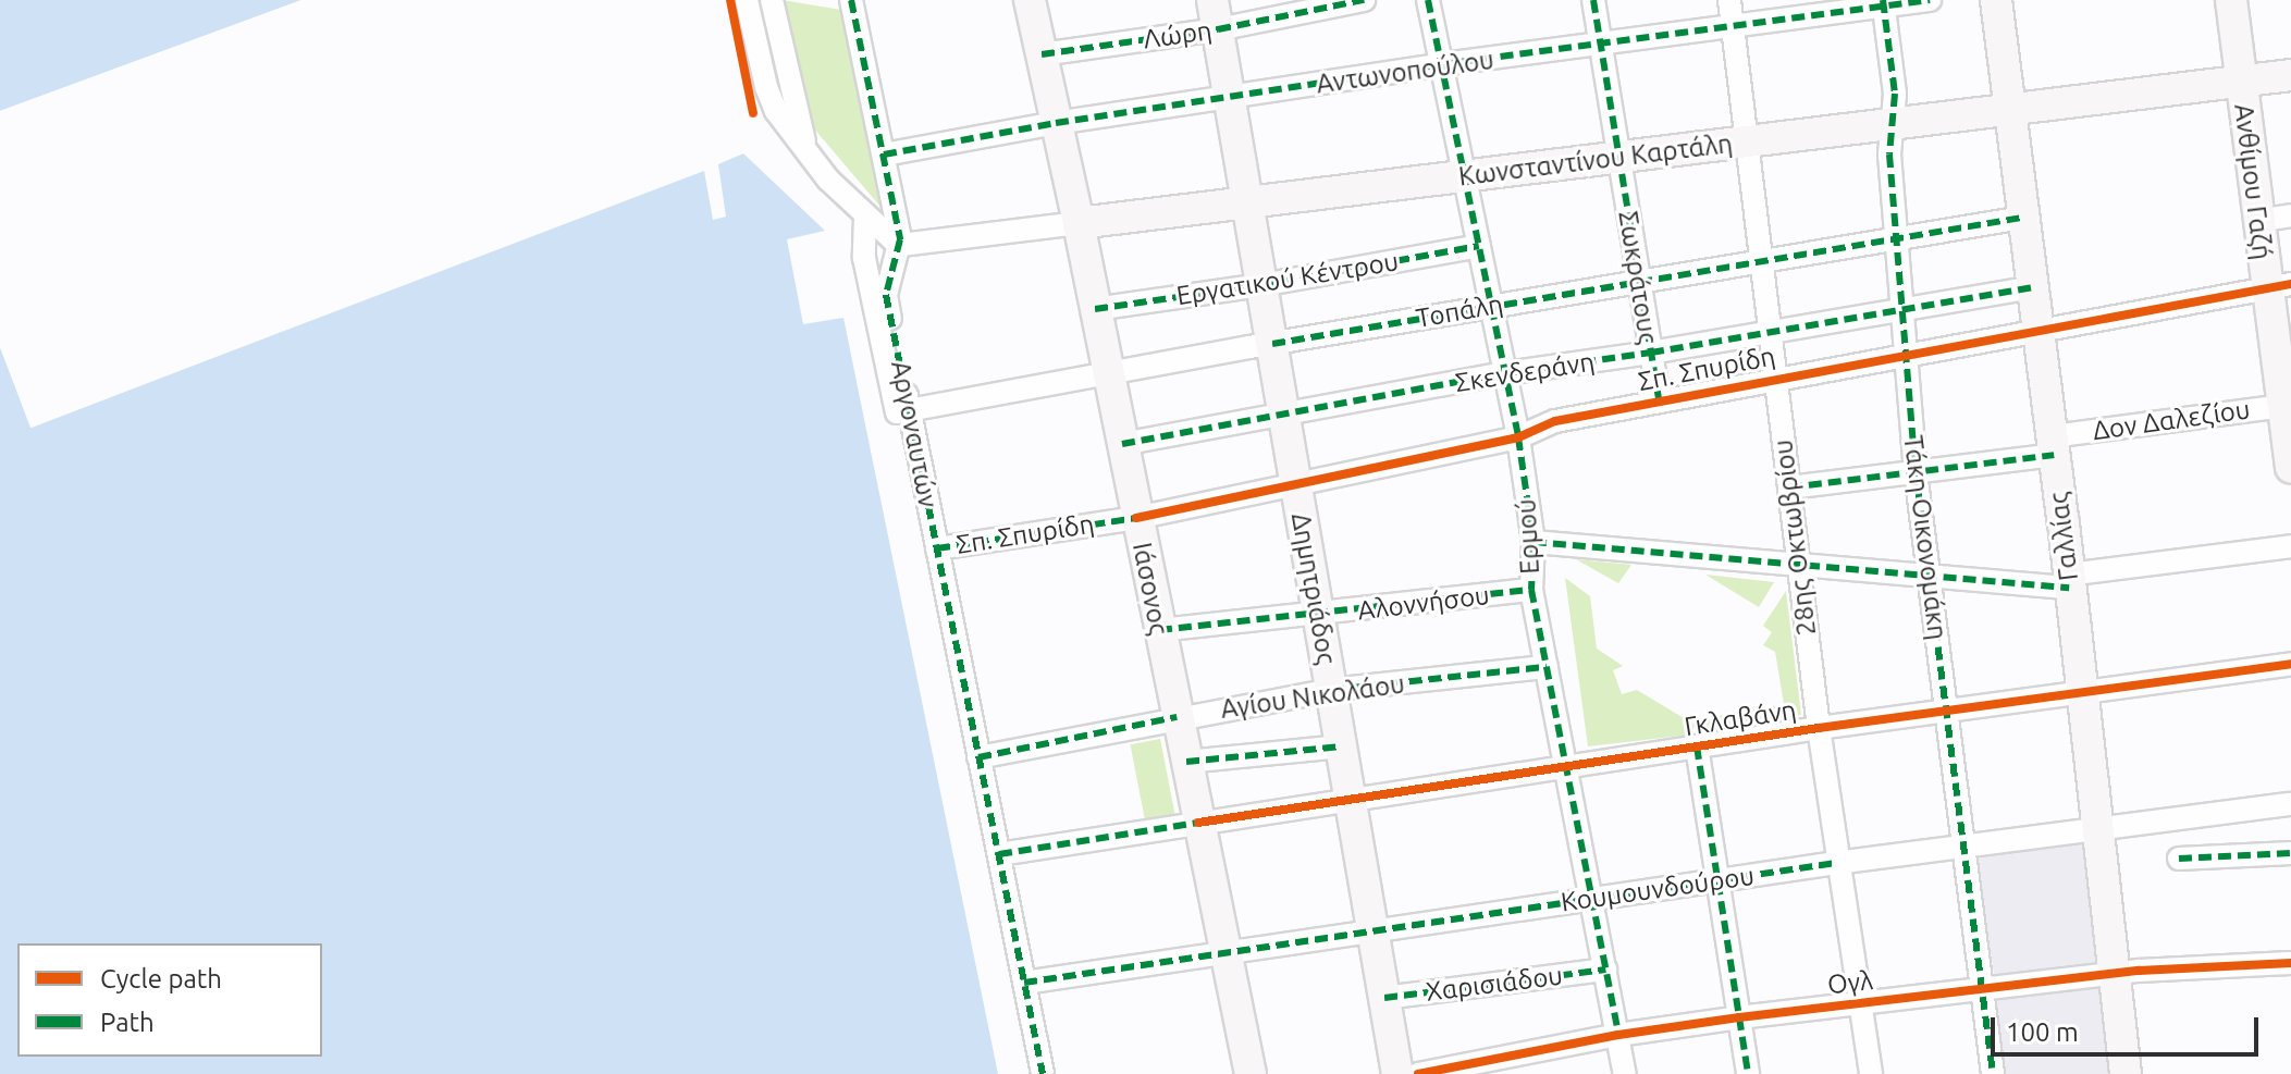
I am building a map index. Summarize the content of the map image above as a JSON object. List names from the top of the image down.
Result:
{
  "streets": {
    "main road": [
      "Κωνσταντίνου Καρτάλη",
      "Ανθίμου Γαζή",
      "Γαλλίας",
      "Ιάσονος",
      "Δημητριάδος"
    ],
    "street": [
      "Λώρη",
      "Αντωνοπούλου",
      "Σωκράτους",
      "Εργατικού Κέντρου",
      "Τοπάλη",
      "Σπ. Σπυρίδη",
      "Σκενδεράνη",
      "Δον Δαλεζίου",
      "Αργοναυτών",
      "Ερμού",
      "28ης Οκτωβρίου",
      "Τάκη Οικονομάκη",
      "Αλοννήσου",
      "Αγίου Νικολάου",
      "Γκλαβάνη",
      "Κουμουνδούρου",
      "Ογλ",
      "Χαρισιάδου"
    ]
  },
  "crossings": [
    ["Λώρη", "Ιάσονος"],
    ["Λώρη", "Δημητριάδος"],
    ["Αντωνοπούλου", "Σωκράτους"],
    ["Αντωνοπούλου", "Αργοναυτών"],
    ["Αντωνοπούλου", "Ερμού"],
    ["Αντωνοπούλου", "28ης Οκτωβρίου"],
    ["Αντωνοπούλου", "Τάκη Οικονομάκη"],
    ["Αντωνοπούλου", "Ιάσονος"],
    ["Αντωνοπούλου", "Δημητριάδος"],
    ["Κωνσταντίνου Καρτάλη", "Ανθίμου Γαζή"],
    ["Κωνσταντίνου Καρτάλη", "Σωκράτους"],
    ["Κωνσταντίνου Καρτάλη", "Αργοναυτών"],
    ["Κωνσταντίνου Καρτάλη", "Ερμού"],
    ["Κωνσταντίνου Καρτάλη", "Γαλλίας"],
    ["Κωνσταντίνου Καρτάλη", "28ης Οκτωβρίου"],
    ["Κωνσταντίνου Καρτάλη", "Τάκη Οικονομάκη"],
    ["Κωνσταντίνου Καρτάλη", "Ιάσονος"],
    ["Κωνσταντίνου Καρτάλη", "Δημητριάδος"],
    ["Ανθίμου Γαζή", "Σπ. Σπυρίδη"],
    ["Ανθίμου Γαζή", "Δον Δαλεζίου"],
    ["Σωκράτους", "Τοπάλη"],
    ["Σωκράτους", "Σπ. Σπυρίδη"],
    ["Σωκράτους", "Σκενδεράνη"],
    ["Εργατικού Κέντρου", "Ερμού"],
    ["Εργατικού Κέντρου", "Ιάσονος"],
    ["Εργατικού Κέντρου", "Δημητριάδος"],
    ["Τοπάλη", "Αργοναυτών"],
    ["Τοπάλη", "Ερμού"],
    ["Τοπάλη", "Γαλλίας"],
    ["Τοπάλη", "28ης Οκτωβρίου"],
    ["Τοπάλη", "Τάκη Οικονομάκη"],
    ["Τοπάλη", "Ιάσονος"],
    ["Τοπάλη", "Δημητριάδος"],
    ["Σπ. Σπυρίδη", "Αργοναυτών"],
    ["Σπ. Σπυρίδη", "Ερμού"],
    ["Σπ. Σπυρίδη", "Γαλλίας"],
    ["Σπ. Σπυρίδη", "28ης Οκτωβρίου"],
    ["Σπ. Σπυρίδη", "Τάκη Οικονομάκη"],
    ["Σπ. Σπυρίδη", "Ιάσονος"],
    ["Σπ. Σπυρίδη", "Δημητριάδος"],
    ["Σκενδεράνη", "Ερμού"],
    ["Σκενδεράνη", "Γαλλίας"],
    ["Σκενδεράνη", "28ης Οκτωβρίου"],
    ["Σκενδεράνη", "Τάκη Οικονομάκη"],
    ["Σκενδεράνη", "Ιάσονος"],
    ["Σκενδεράνη", "Δημητριάδος"],
    ["Δον Δαλεζίου", "Γαλλίας"],
    ["Δον Δαλεζίου", "28ης Οκτωβρίου"],
    ["Δον Δαλεζίου", "Τάκη Οικονομάκη"],
    ["Αργοναυτών", "Αγίου Νικολάου"],
    ["Αργοναυτών", "Γκλαβάνη"],
    ["Αργοναυτών", "Κουμουνδούρου"],
    ["Ερμού", "Αλοννήσου"],
    ["Ερμού", "Αγίου Νικολάου"],
    ["Ερμού", "Γκλαβάνη"],
    ["Ερμού", "Κουμουνδούρου"],
    ["Ερμού", "Ογλ"],
    ["Ερμού", "Χαρισιάδου"],
    ["Γαλλίας", "Γκλαβάνη"],
    ["Γαλλίας", "Κουμουνδούρου"],
    ["Γαλλίας", "Ογλ"],
    ["28ης Οκτωβρίου", "Γκλαβάνη"],
    ["28ης Οκτωβρίου", "Κουμουνδούρου"],
    ["28ης Οκτωβρίου", "Ογλ"],
    ["Τάκη Οικονομάκη", "Γκλαβάνη"],
    ["Τάκη Οικονομάκη", "Κουμουνδούρου"],
    ["Τάκη Οικονομάκη", "Ογλ"],
    ["Ιάσονος", "Αλοννήσου"],
    ["Ιάσονος", "Αγίου Νικολάου"],
    ["Ιάσονος", "Γκλαβάνη"],
    ["Ιάσονος", "Κουμουνδούρου"],
    ["Δημητριάδος", "Αλοννήσου"],
    ["Δημητριάδος", "Αγίου Νικολάου"],
    ["Δημητριάδος", "Γκλαβάνη"],
    ["Δημητριάδος", "Κουμουνδούρου"],
    ["Δημητριάδος", "Χαρισιάδου"]
  ],
  "legend": ["Cycle path", "Path"],
  "scale_bar": "100 m"
}
